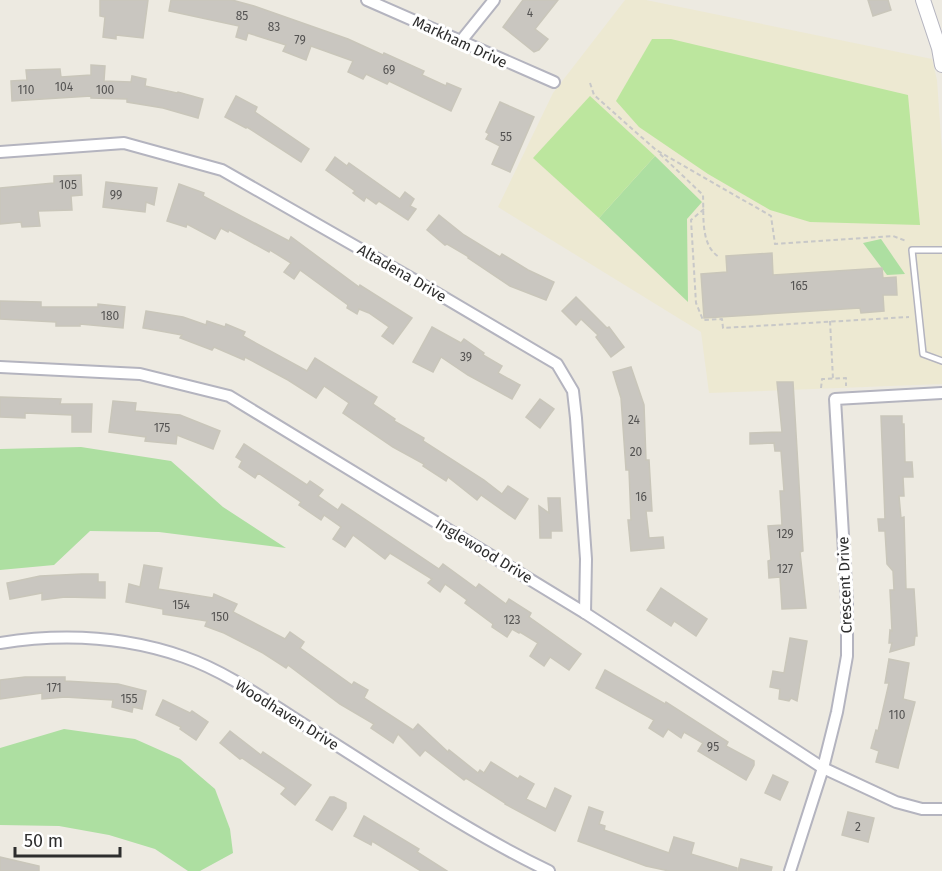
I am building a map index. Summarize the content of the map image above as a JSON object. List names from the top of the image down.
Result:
{
  "streets": {
    "street": [
      "Markham Drive",
      "Altadena Drive",
      "Inglewood Drive",
      "Crescent Drive",
      "Woodhaven Drive"
    ]
  },
  "crossings": [
    ["Altadena Drive", "Inglewood Drive"],
    ["Inglewood Drive", "Crescent Drive"]
  ],
  "house_numbers": [
    "4",
    "85",
    "83",
    "79",
    "69",
    "104",
    "110",
    "100",
    "55",
    "105",
    "99",
    "165",
    "180",
    "39",
    "24",
    "175",
    "20",
    "16",
    "129",
    "127",
    "154",
    "150",
    "123",
    "171",
    "155",
    "110",
    "95",
    "2"
  ],
  "scale_bar": "50 m"
}
